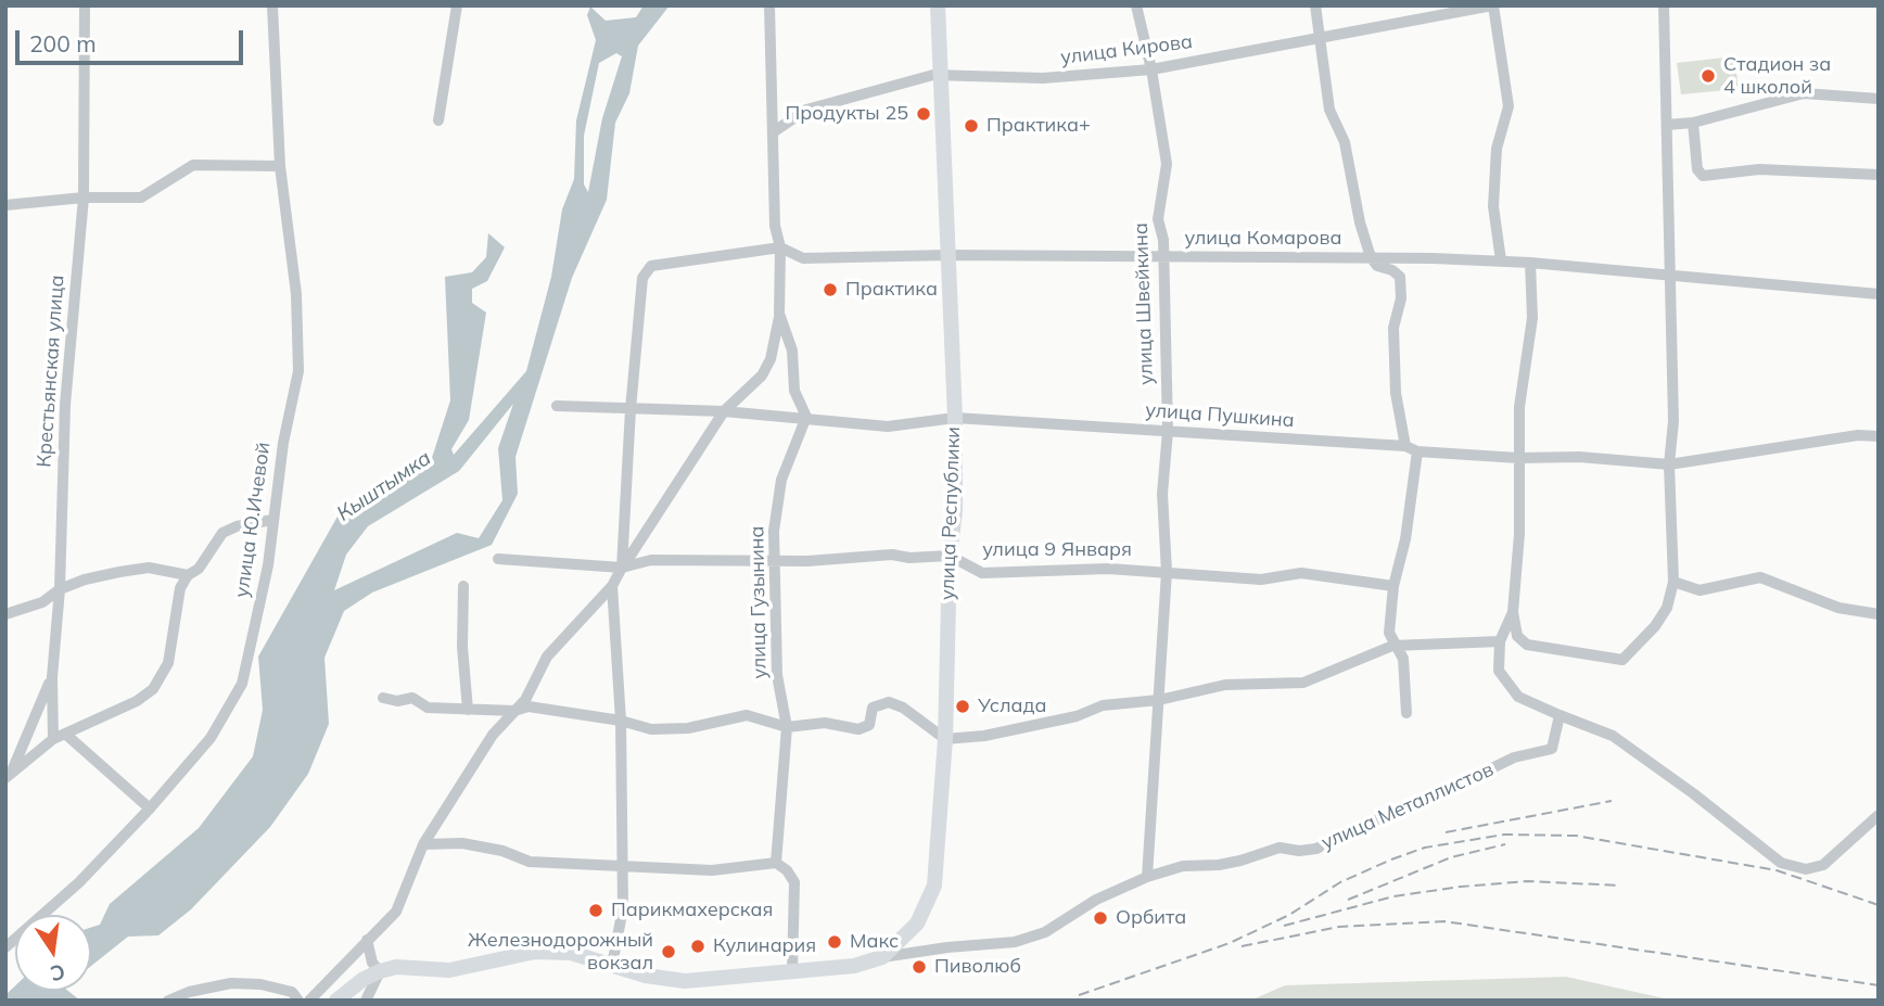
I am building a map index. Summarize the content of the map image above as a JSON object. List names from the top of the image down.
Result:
{
  "streets": {
    "main road": ["улица Республики", "улица Металлистов"],
    "street": [
      "улица Кирова",
      "улица Комарова",
      "улица Швейкина",
      "Крестьянская улица",
      "улица Пушкина",
      "улица Ю.Ичевой",
      "улица 9 Января",
      "улица Гузынина"
    ]
  },
  "crossings": [
    ["улица Кирова", "улица Швейкина"],
    ["улица Кирова", "улица Республики"],
    ["улица Комарова", "улица Швейкина"],
    ["улица Комарова", "улица Пушкина"],
    ["улица Комарова", "улица Республики"],
    ["улица Швейкина", "улица Пушкина"],
    ["улица Швейкина", "улица 9 Января"],
    ["улица Швейкина", "улица Металлистов"],
    ["улица Пушкина", "улица Республики"],
    ["улица Пушкина", "улица Гузынина"],
    ["улица Республики", "улица 9 Января"],
    ["улица Республики", "улица Металлистов"]
  ],
  "water": ["Кыштымка"],
  "places": [
    "Стадион за 4 школой",
    "Продукты 25",
    "Практика+",
    "Практика",
    "Услада",
    "Парикмахерская",
    "Орбита",
    "Макс",
    "Кулинария",
    "Железнодорожный вокзал",
    "Пиволюб"
  ],
  "scale_bar": "200 m",
  "north": "bottom"
}
